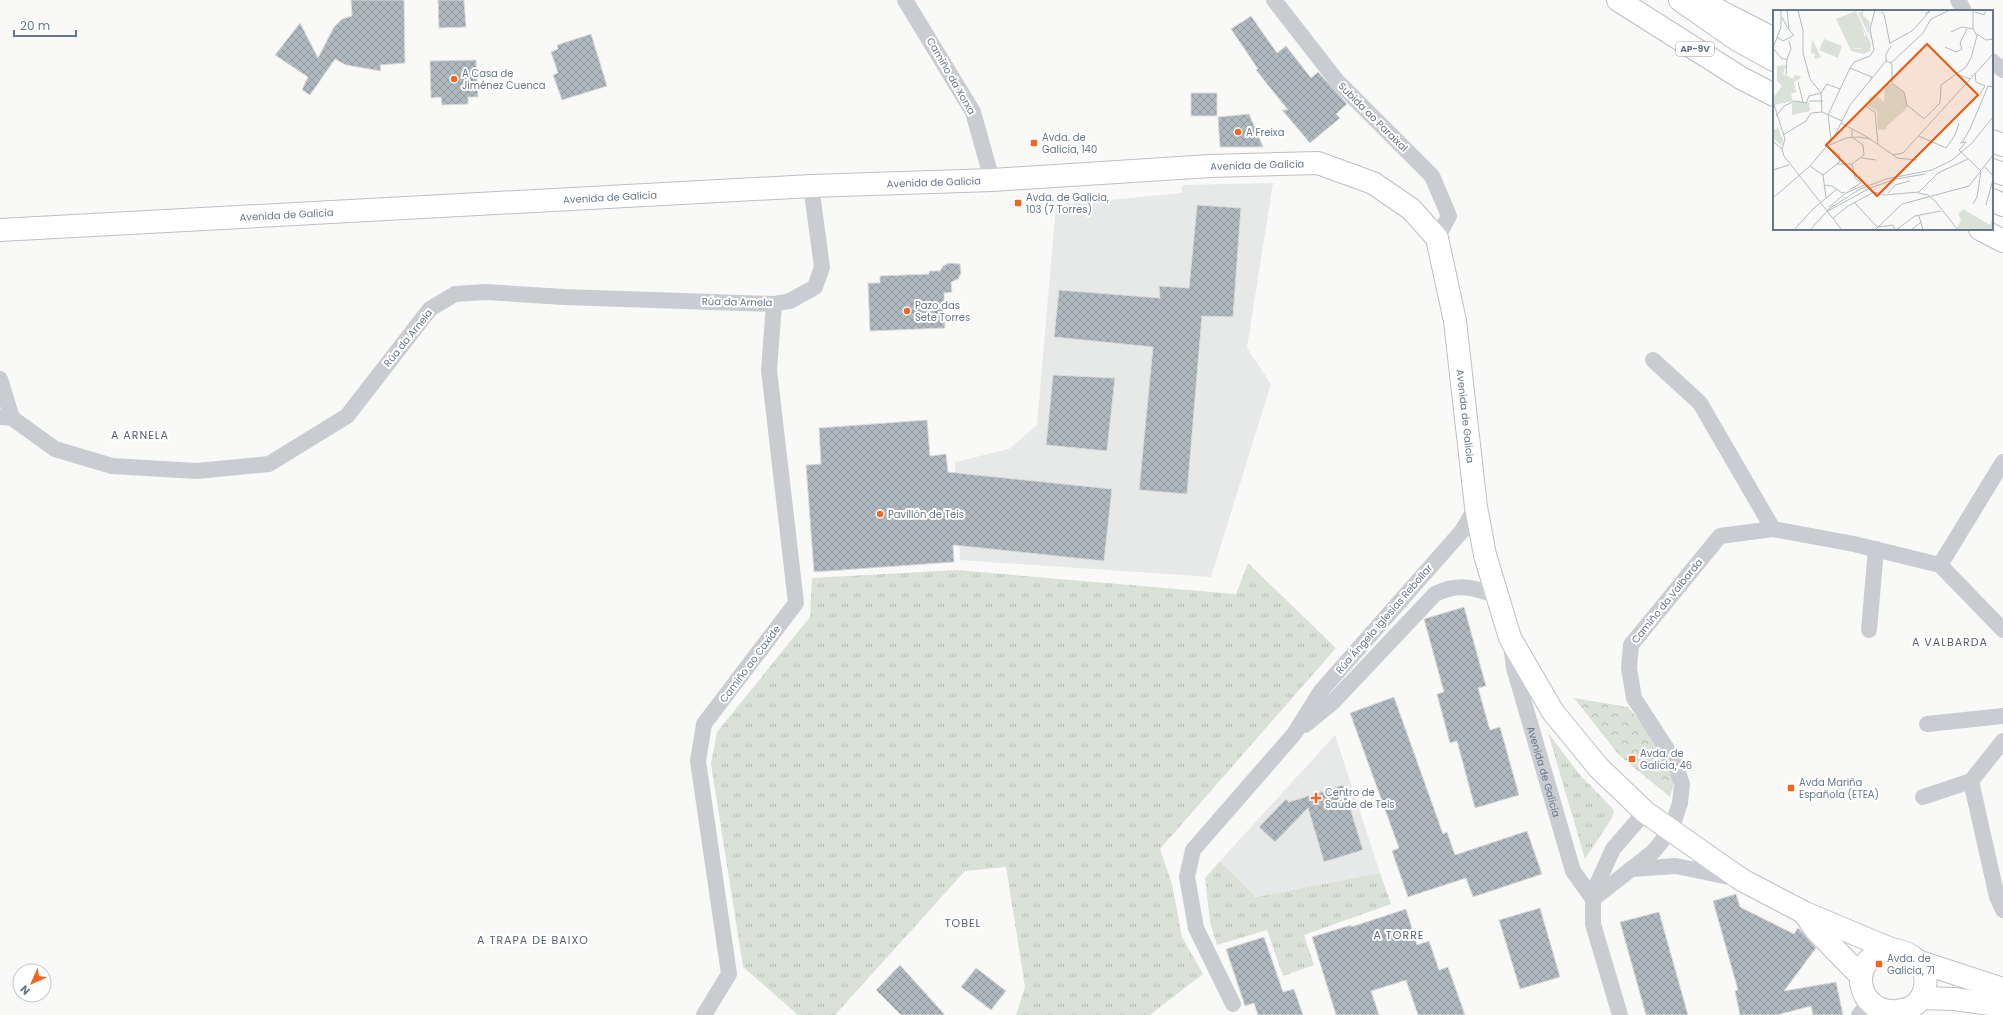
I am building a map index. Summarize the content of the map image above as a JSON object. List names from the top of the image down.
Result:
{
  "streets": {
    "main road": ["AP-9V", "Avenida de Galicia"],
    "street": [
      "Camiño da Xorxa",
      "Subida ao Paraixal",
      "Rúa da Arnela",
      "Camiño da Valbarda",
      "Rúa Ángela Iglesias Rebollar",
      "Camiño ao Caxide"
    ]
  },
  "crossings": [
    ["Camiño da Xorxa", "Avenida de Galicia"],
    ["Subida ao Paraixal", "Avenida de Galicia"],
    ["Avenida de Galicia", "Rúa da Arnela"],
    ["Avenida de Galicia", "Camiño da Valbarda"],
    ["Avenida de Galicia", "Rúa Ángela Iglesias Rebollar"],
    ["Rúa da Arnela", "Camiño ao Caxide"]
  ],
  "districts": [
    "A ARNELA",
    "A VALBARDA",
    "TOBEL",
    "A TORRE",
    "A TRAPA DE BAIXO"
  ],
  "places": {
    "other": [
      "A Casa de Jiménez Cuenca",
      "A Freixa",
      "Pazo das Sete Torres",
      "Pavillón de Teis"
    ],
    "transit": [
      "Avda. de Galicia, 140",
      "Avda. de Galicia, 103 (7 Torres)",
      "Avda. de Galicia, 46",
      "Avda Mariña Española (ETEA)",
      "Avda. de Galicia, 71"
    ],
    "health": ["Centro de Saúde de Teis"]
  },
  "scale_bar": "20 m",
  "north": "bottom left"
}
